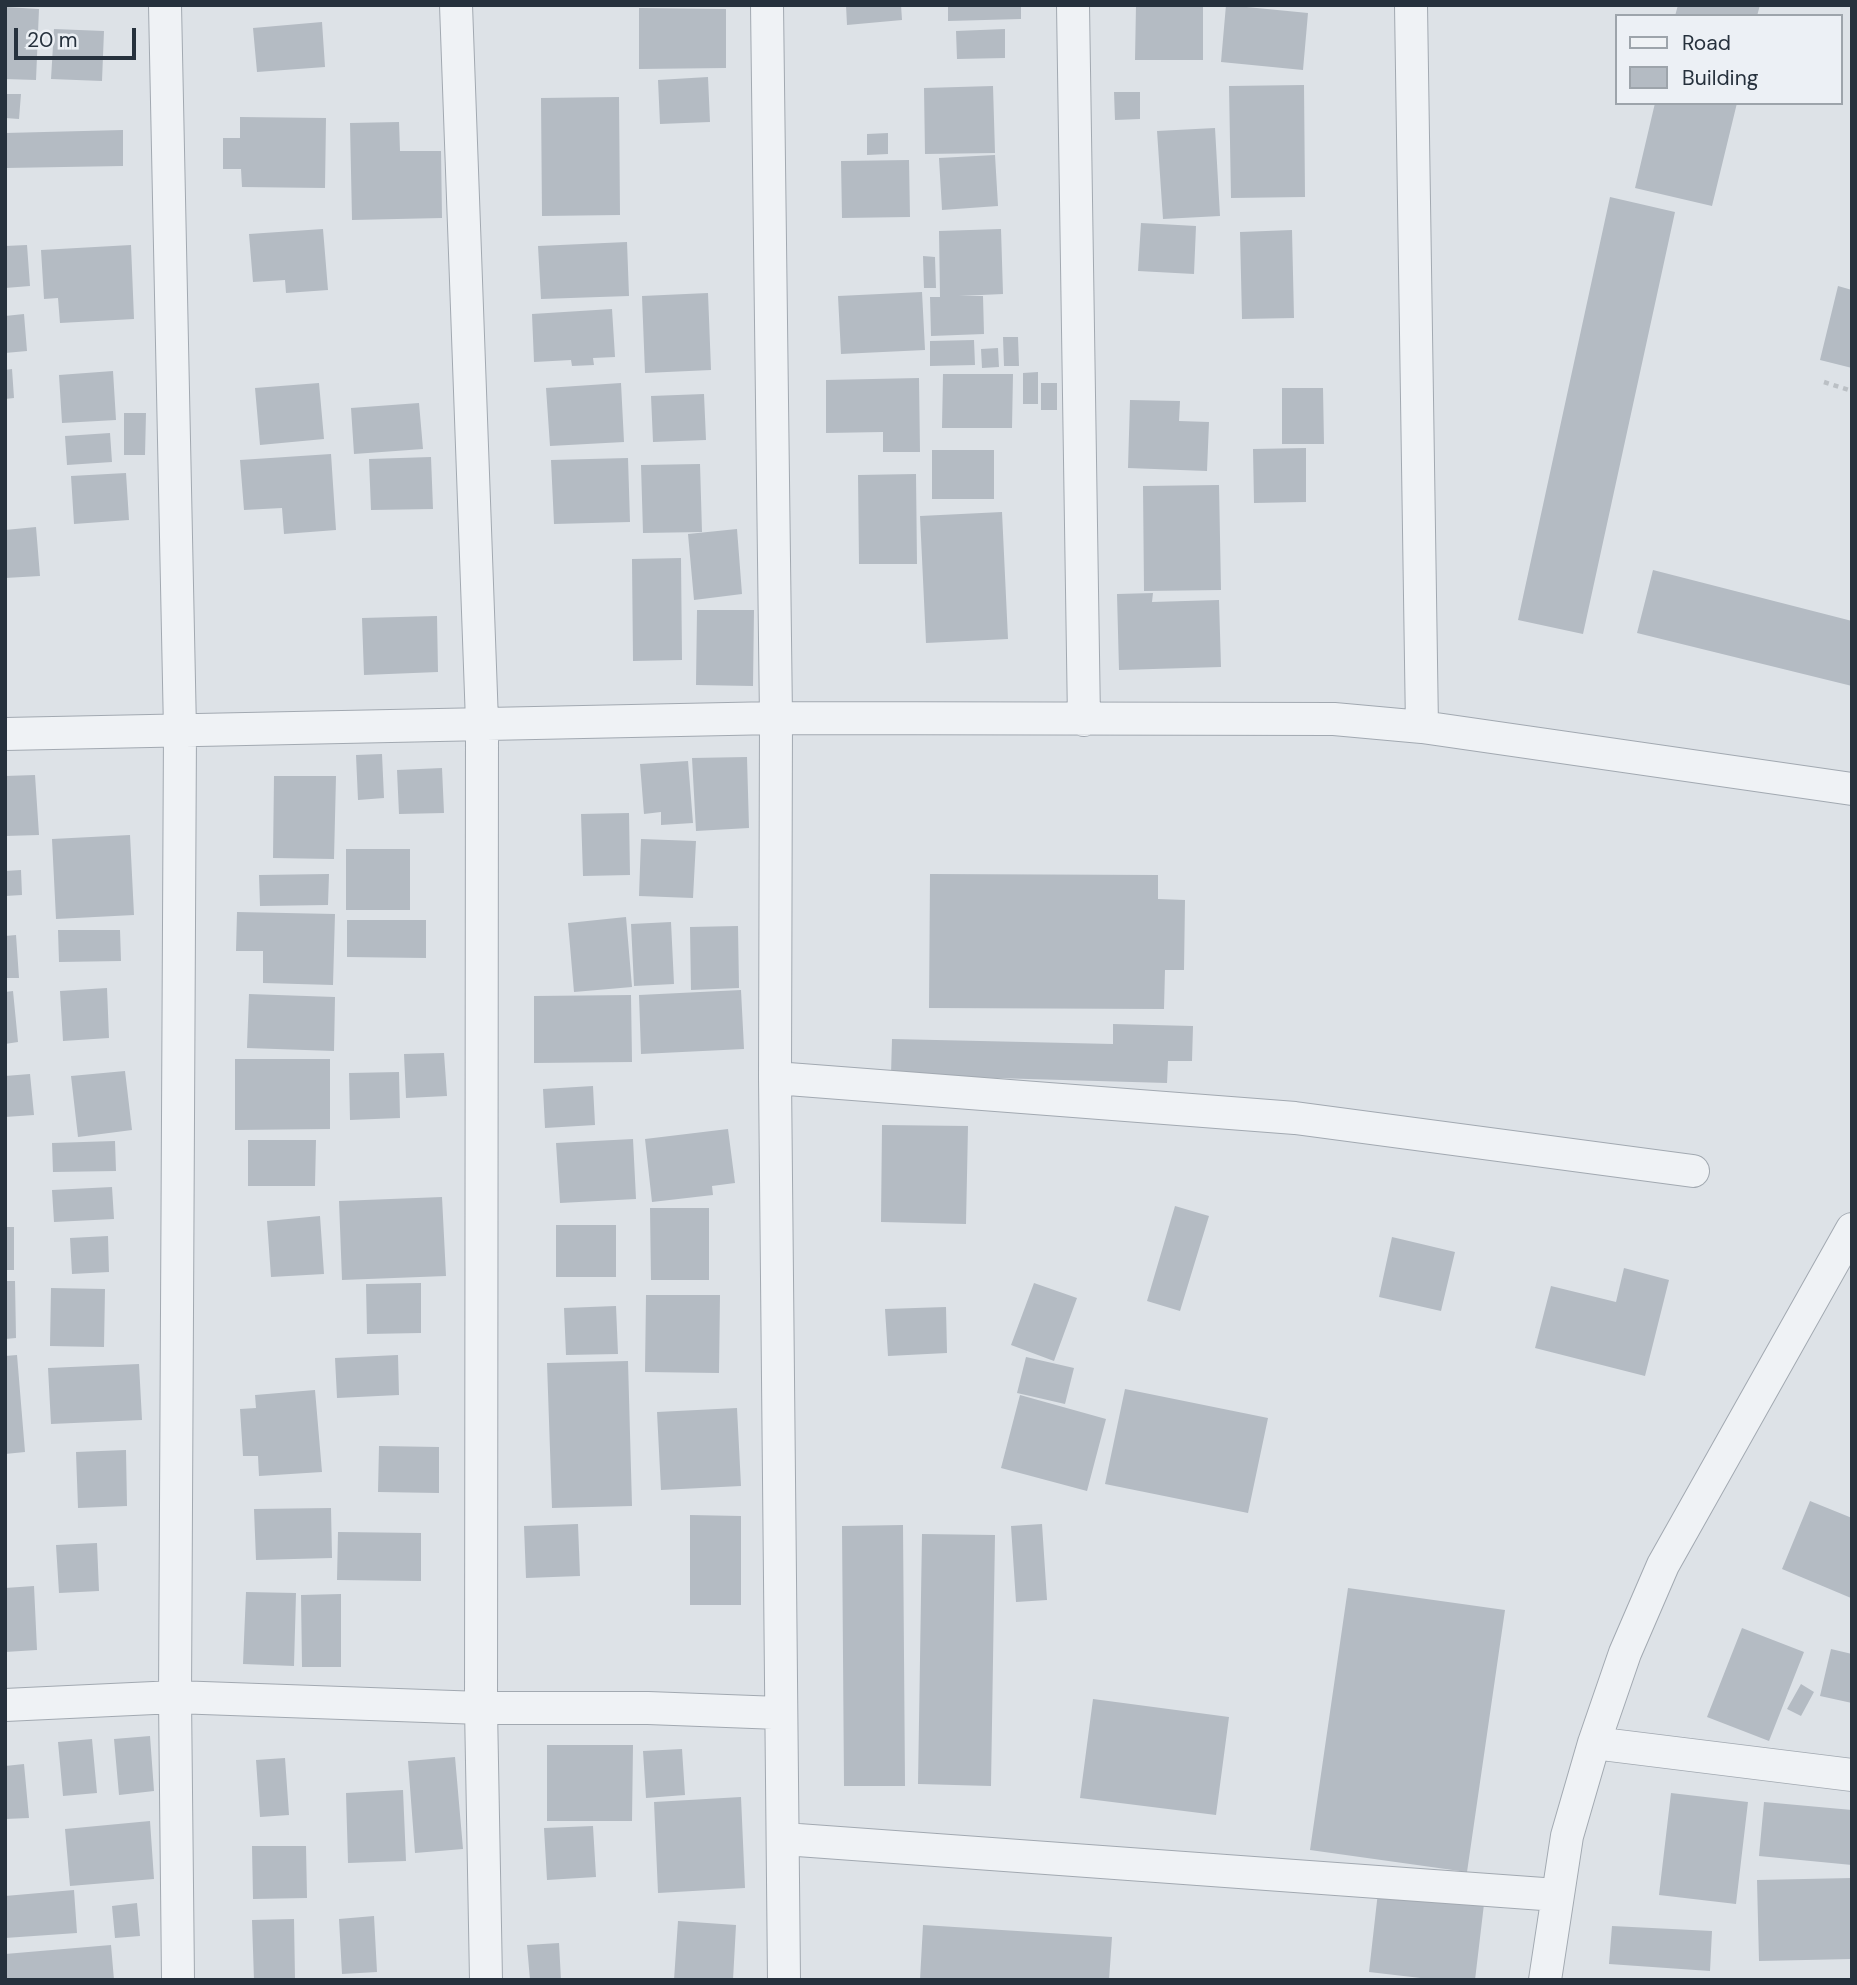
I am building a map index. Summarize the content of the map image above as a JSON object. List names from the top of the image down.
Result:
{
  "legend": ["Road", "Building"],
  "scale_bar": "20 m"
}
